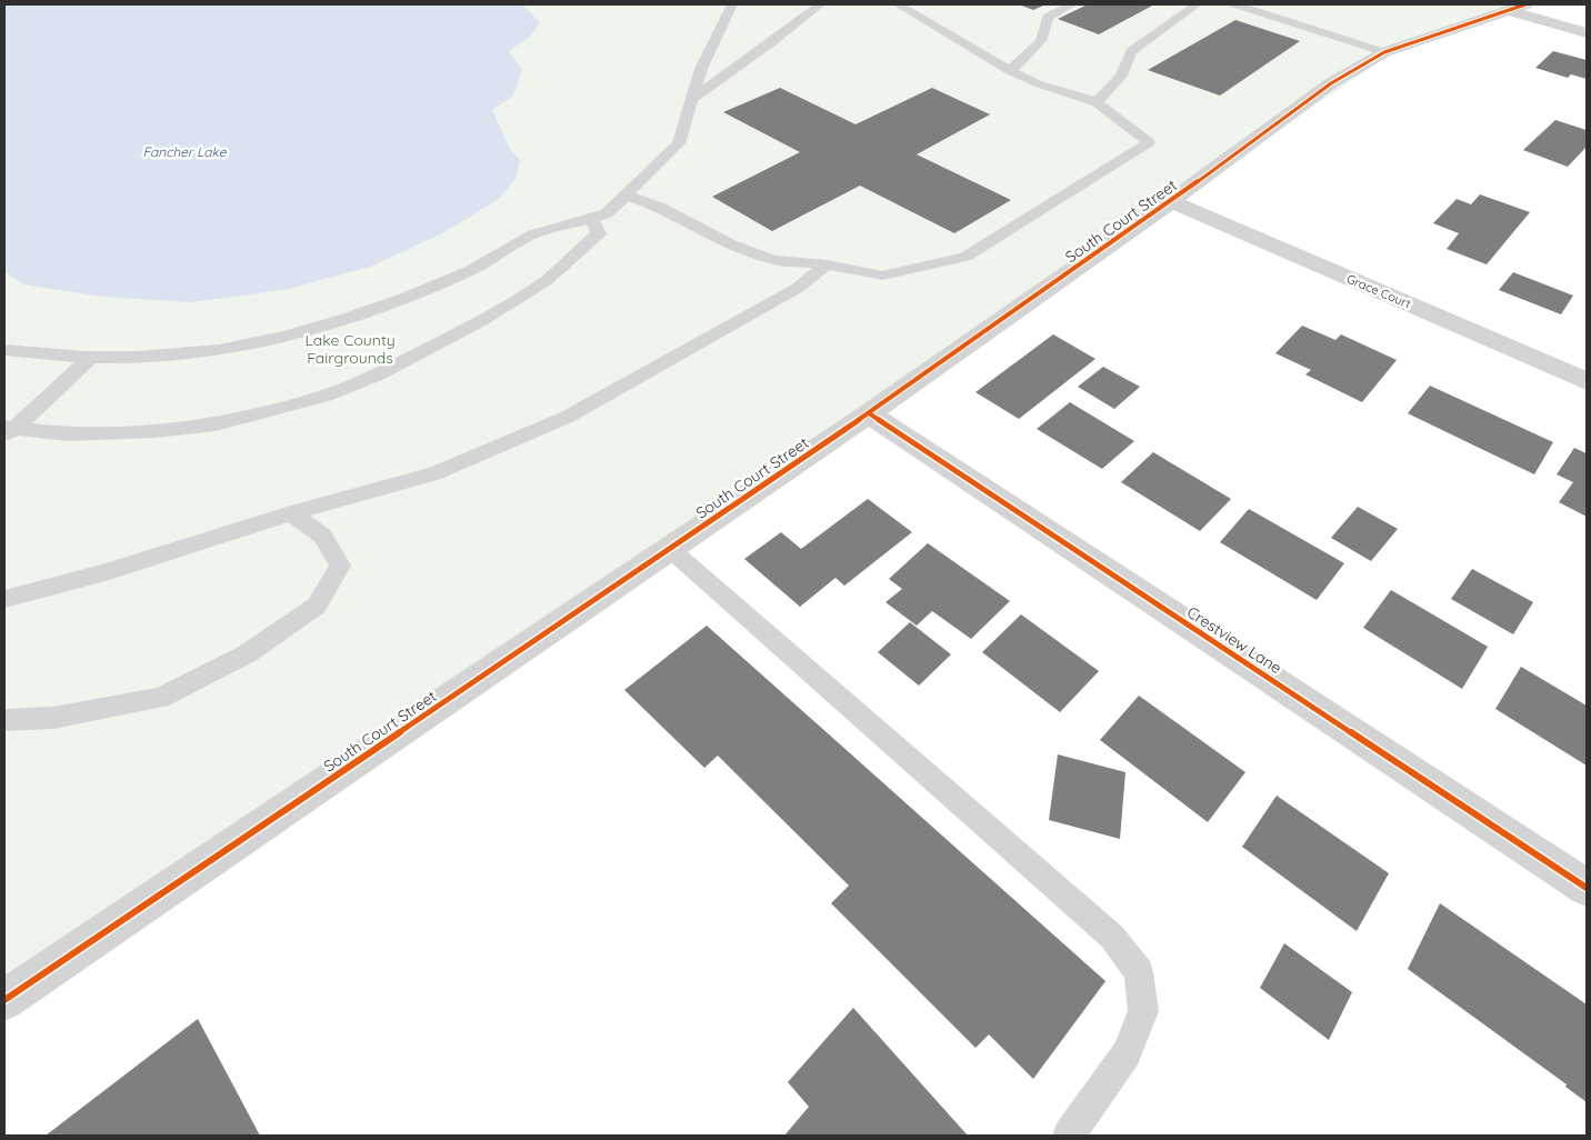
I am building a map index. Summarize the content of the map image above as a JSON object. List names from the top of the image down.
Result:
{
  "streets": {
    "street": ["South Court Street", "Grace Court", "Crestview Lane"]
  },
  "crossings": [
    ["South Court Street", "Grace Court"],
    ["South Court Street", "Crestview Lane"]
  ],
  "water": ["Fancher Lake"],
  "parks": ["Lake County Fairgrounds"]
}
